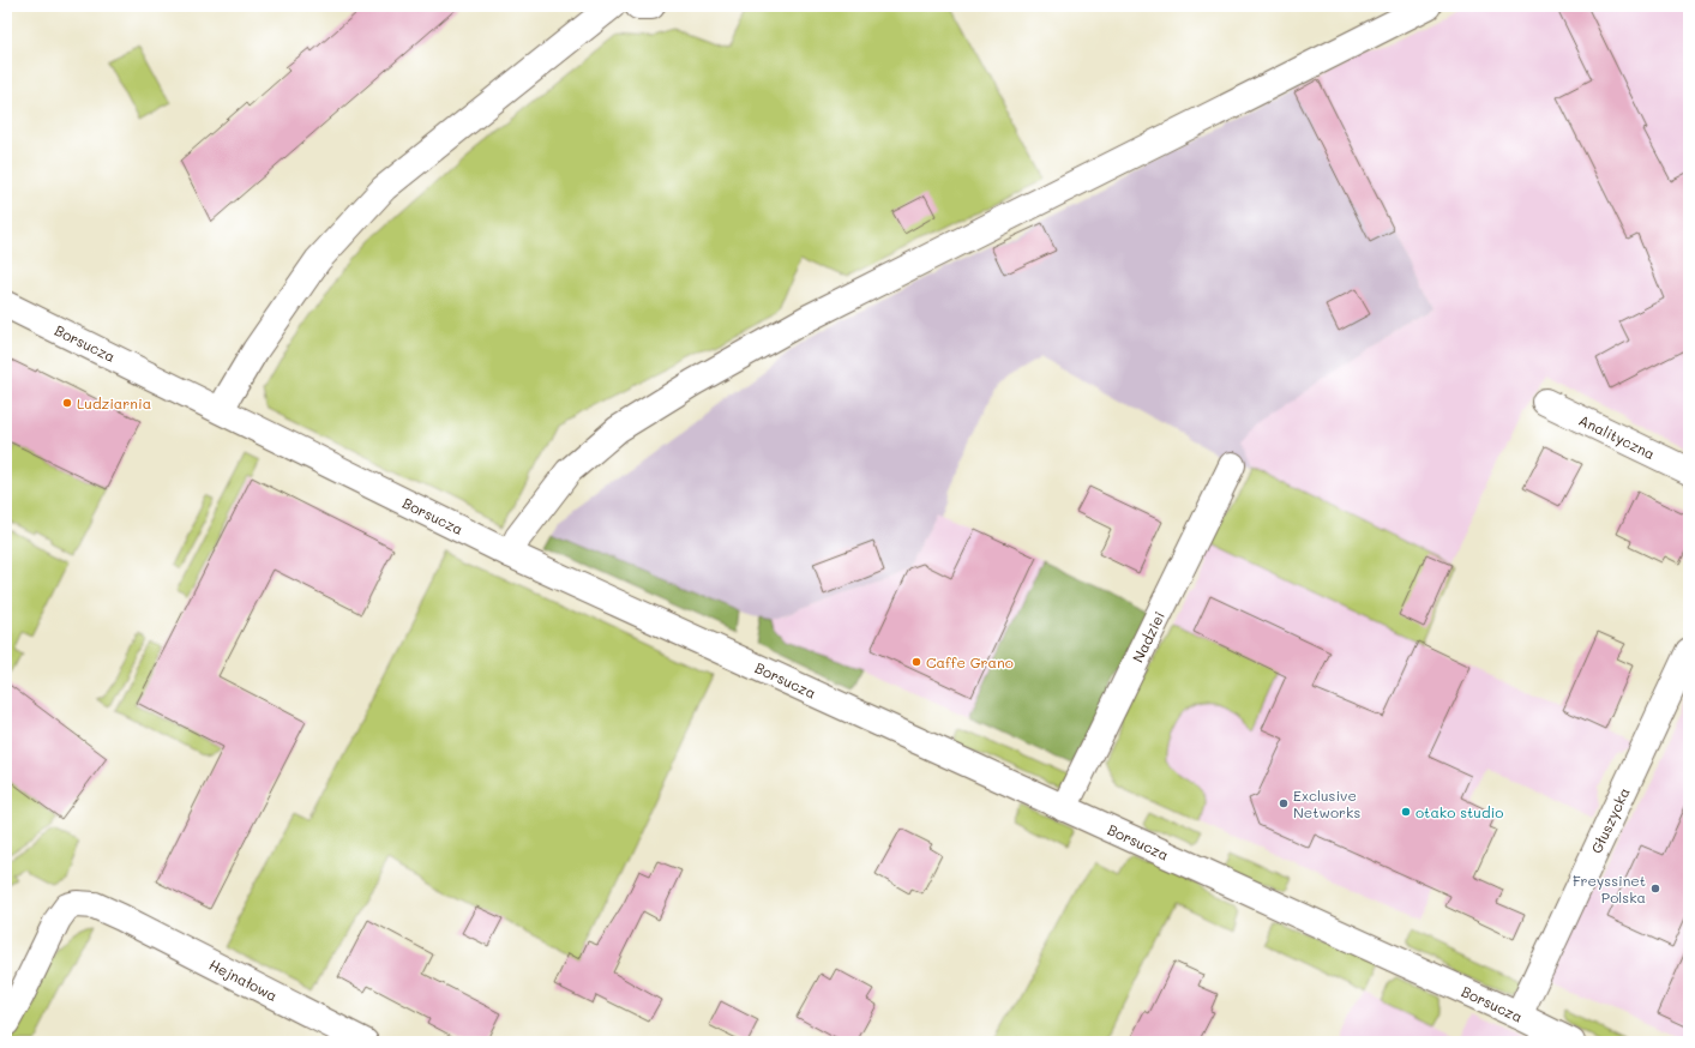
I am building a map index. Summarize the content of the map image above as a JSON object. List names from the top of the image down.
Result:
{
  "streets": {
    "street": [
      "Borsucza",
      "Analityczna",
      "Nadziei",
      "Głuszycka",
      "Hejnałowa"
    ]
  },
  "crossings": [
    ["Borsucza", "Nadziei"],
    ["Borsucza", "Głuszycka"]
  ],
  "places": [
    "Ludziarnia",
    "Caffe Grano",
    "Exclusive Networks",
    "otako studio",
    "Freyssinet Polska"
  ]
}
